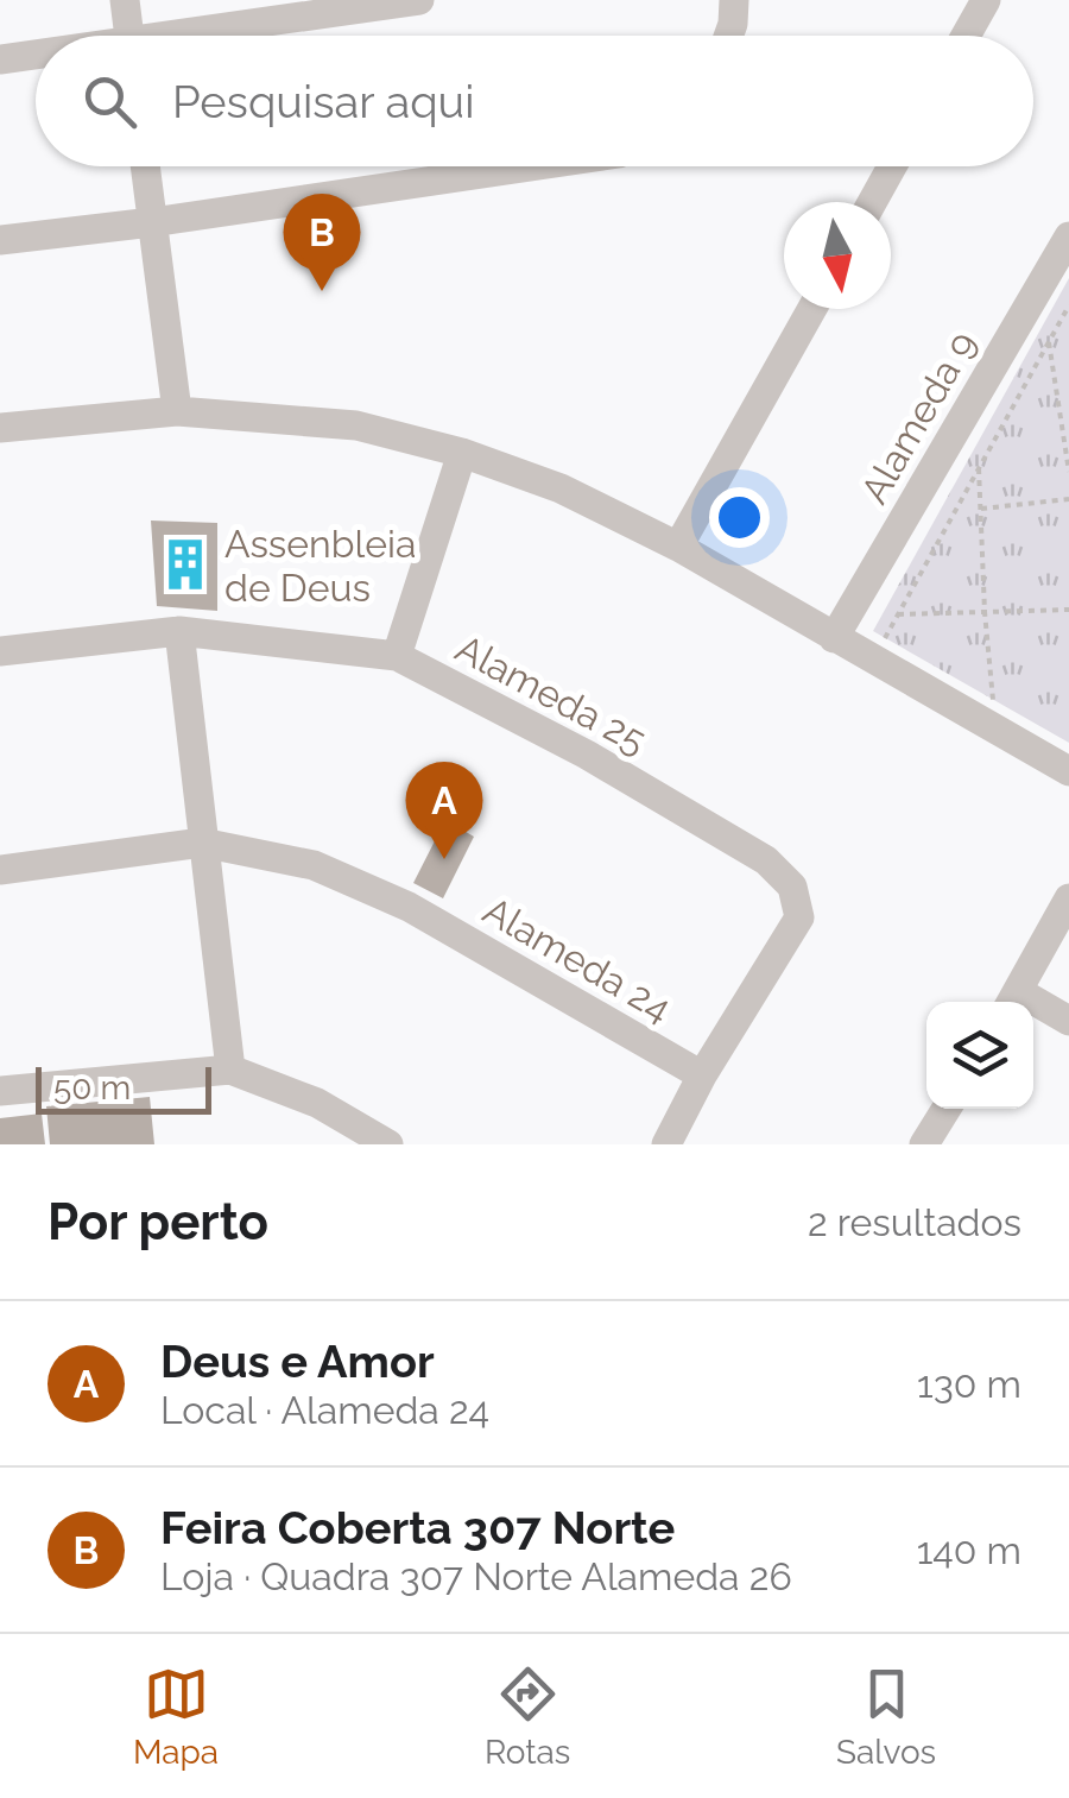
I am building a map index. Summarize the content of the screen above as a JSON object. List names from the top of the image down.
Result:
{
  "streets": {
    "street": ["Alameda 9", "Alameda 25", "Alameda 24"]
  },
  "crossings": [
    ["Alameda 25", "Alameda 24"]
  ],
  "places": {
    "building": ["Assenbleia de Deus"]
  },
  "scale_bar": "50 m",
  "north": "bottom",
  "page": {
    "search": "Pesquisar aqui",
    "pins": ["B", "A"],
    "scale": "50 m",
    "heading": ["Por perto", "2 resultados"],
    "list": [
      {
        "mark": "A",
        "name": "Deus e Amor",
        "note": "Local · Alameda 24",
        "value": "130 m"
      },
      {
        "mark": "B",
        "name": "Feira Coberta 307 Norte",
        "note": "Loja · Quadra 307 Norte Alameda 26",
        "value": "140 m"
      }
    ],
    "nav": ["Mapa", "Rotas", "Salvos"]
  }
}
